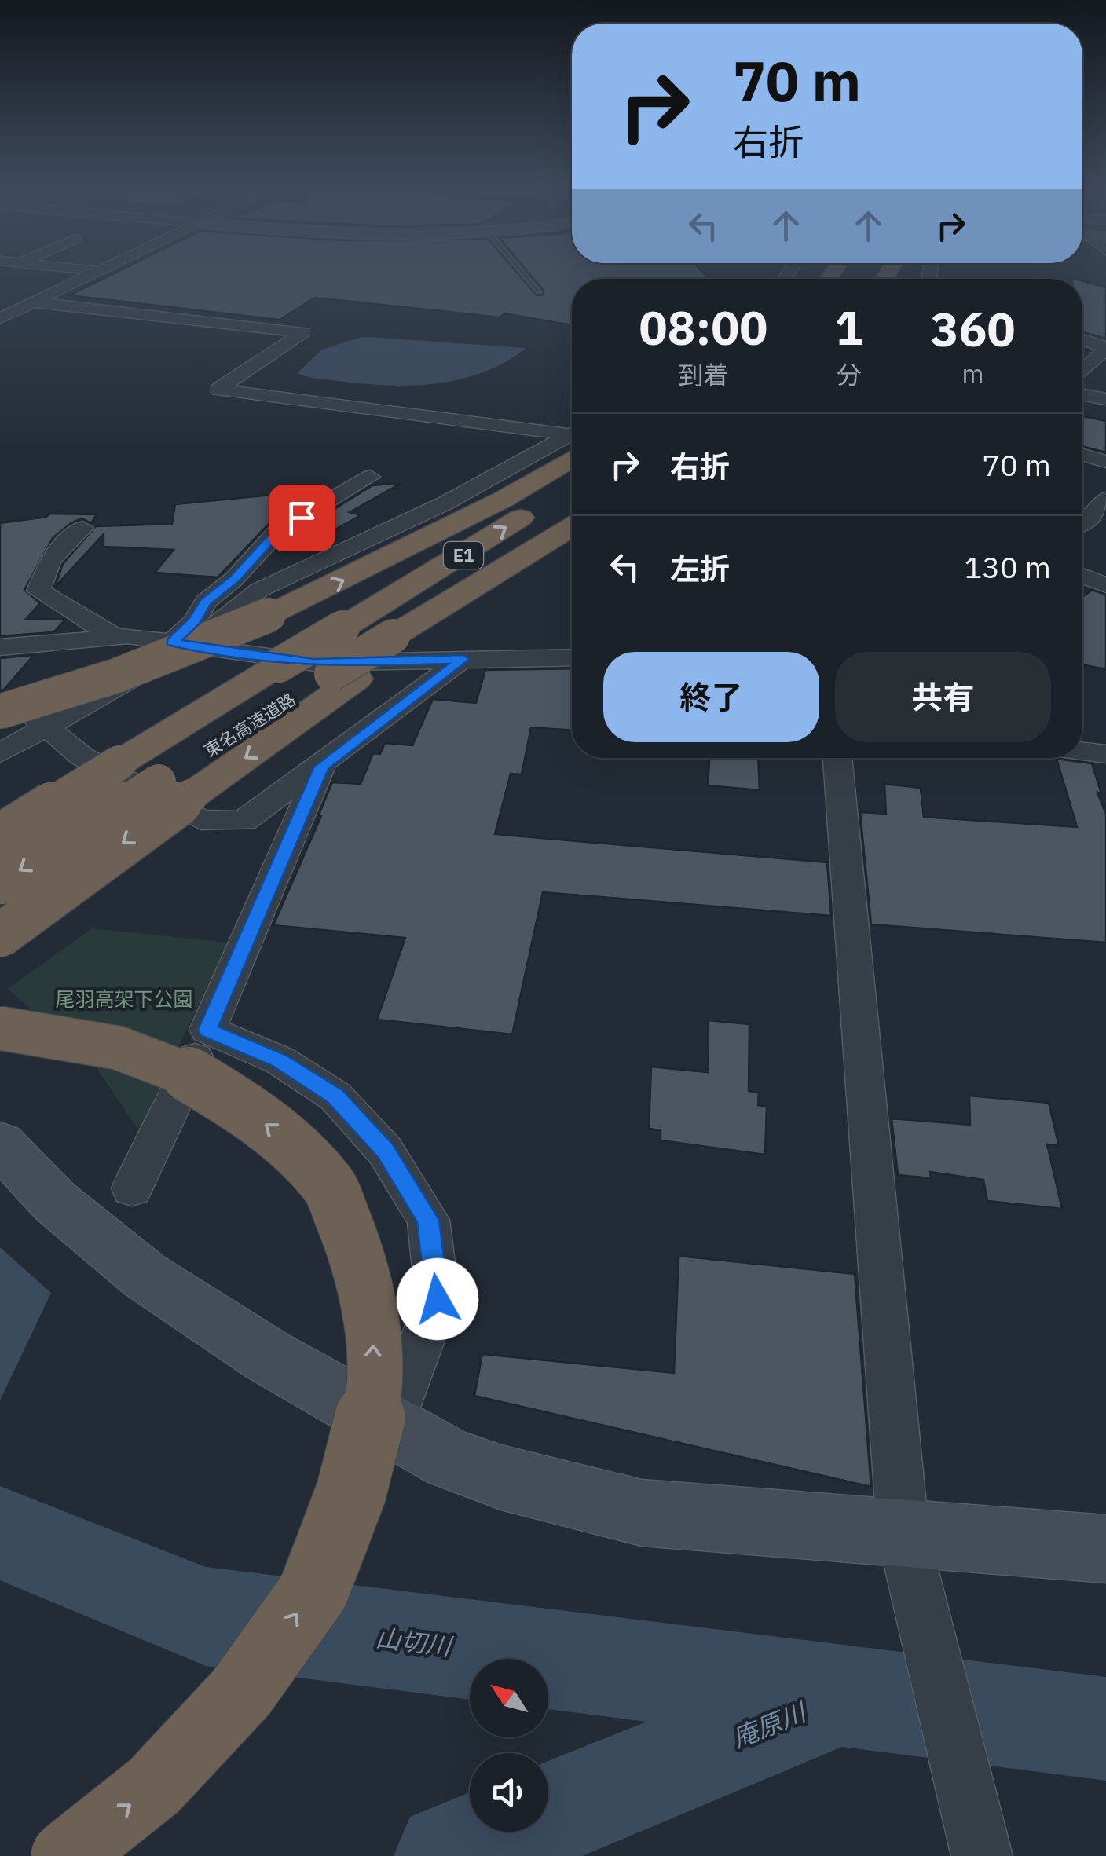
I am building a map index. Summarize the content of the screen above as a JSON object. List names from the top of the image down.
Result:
{
  "streets": {
    "highway": ["E1", "東名高速道路"]
  },
  "water": ["山切川", "庵原川"],
  "parks": ["尾羽高架下公園"],
  "north": "top left",
  "page": {
    "turn": ["70 m", "右折"],
    "eta": [
      "08:00",
      "到着",
      "1",
      "分",
      "360",
      "m"
    ],
    "list": [
      {
        "name": "右折",
        "value": "70 m"
      },
      {
        "name": "左折",
        "value": "130 m"
      }
    ],
    "buttons": ["終了", "共有"]
  }
}
